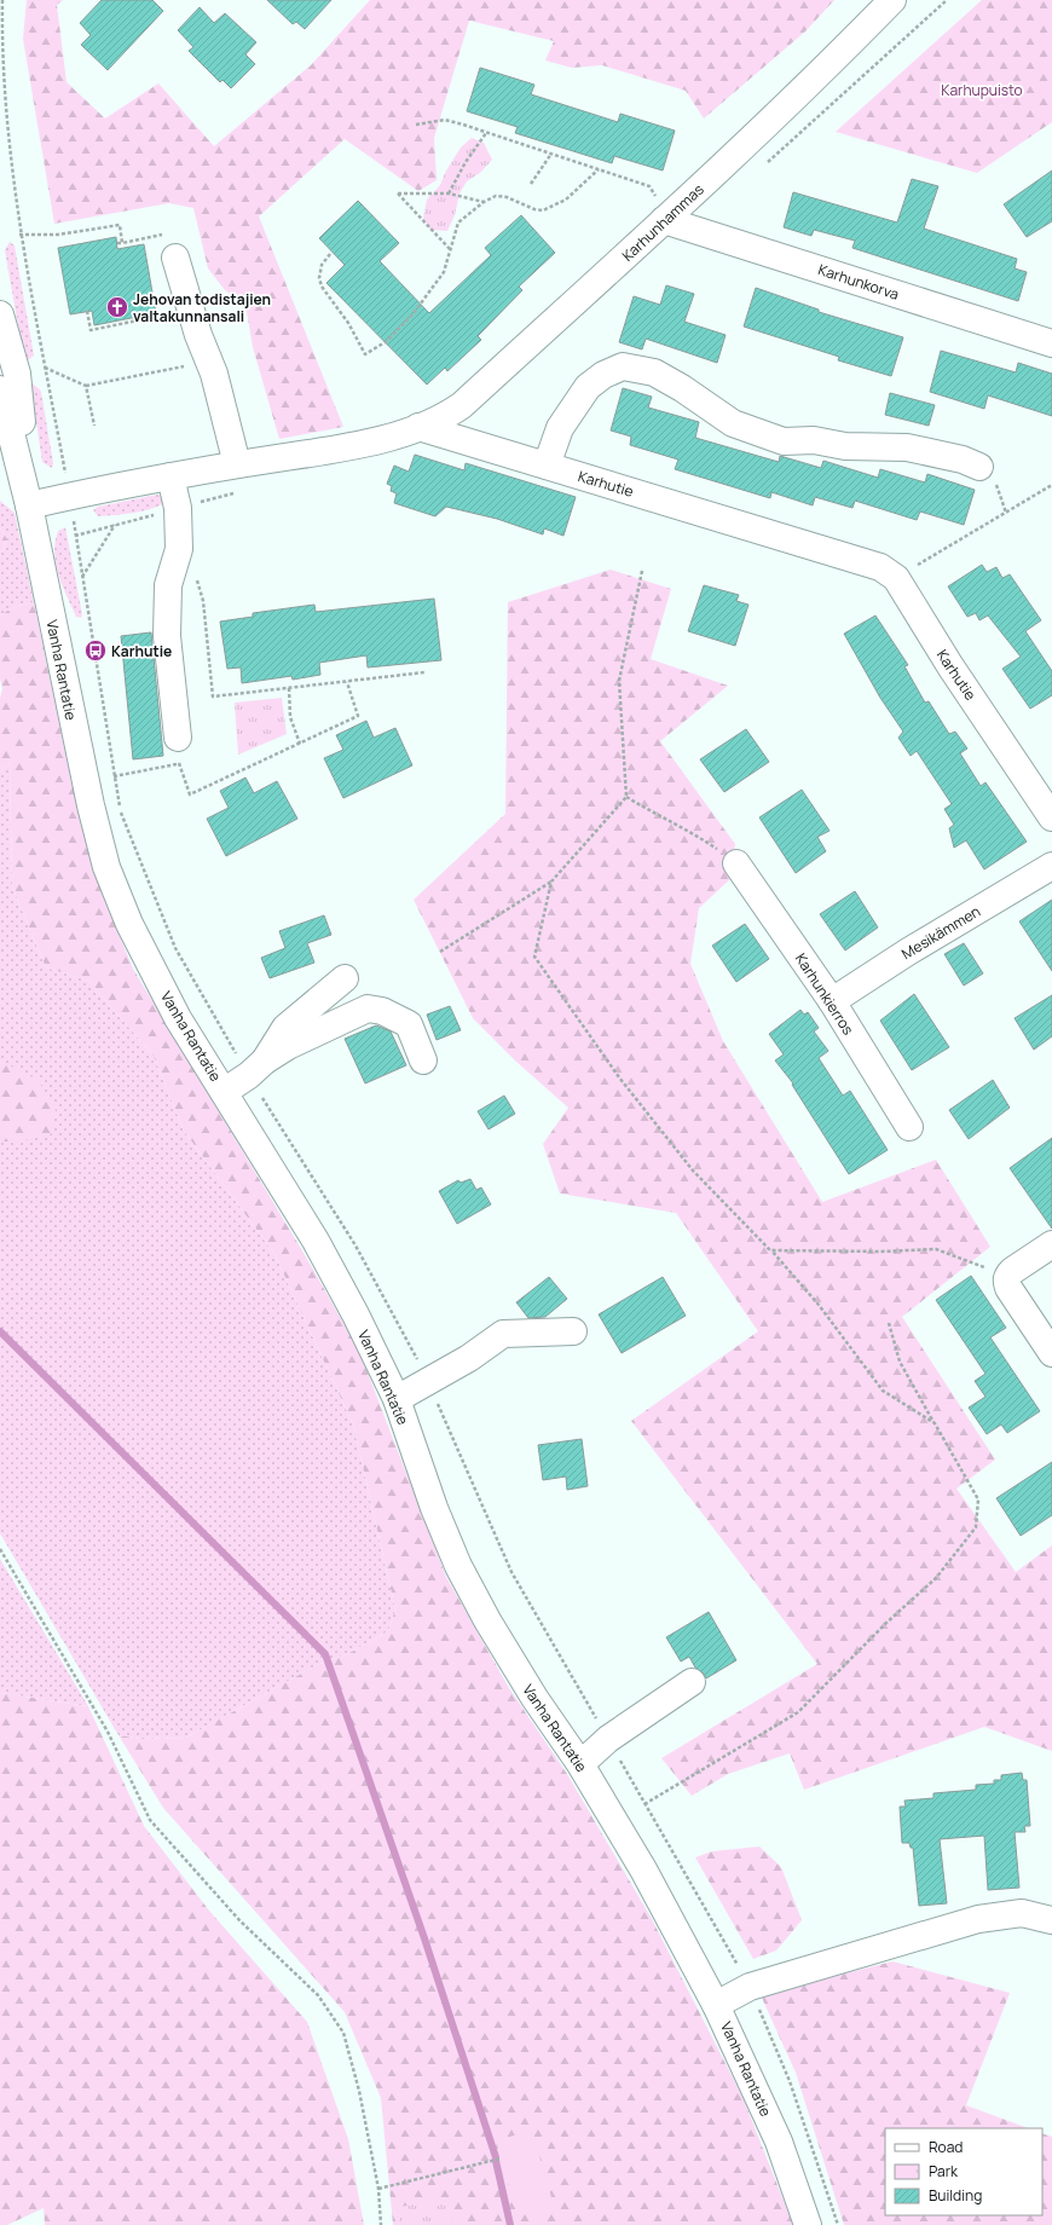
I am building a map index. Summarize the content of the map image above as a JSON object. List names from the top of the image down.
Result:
{
  "streets": {
    "street": [
      "Karhunhammas",
      "Karhunkorva",
      "Karhutie",
      "Vanha Rantatie",
      "Mesikämmen",
      "Karhunkierros"
    ]
  },
  "crossings": [
    ["Karhunhammas", "Karhunkorva"],
    ["Karhunhammas", "Karhutie"],
    ["Mesikämmen", "Karhunkierros"]
  ],
  "parks": ["Karhupuisto"],
  "places": {
    "church": ["Jehovan todistajien valtakunnansali"],
    "bus stop": ["Karhutie"]
  },
  "legend": ["Road", "Park", "Building"]
}
